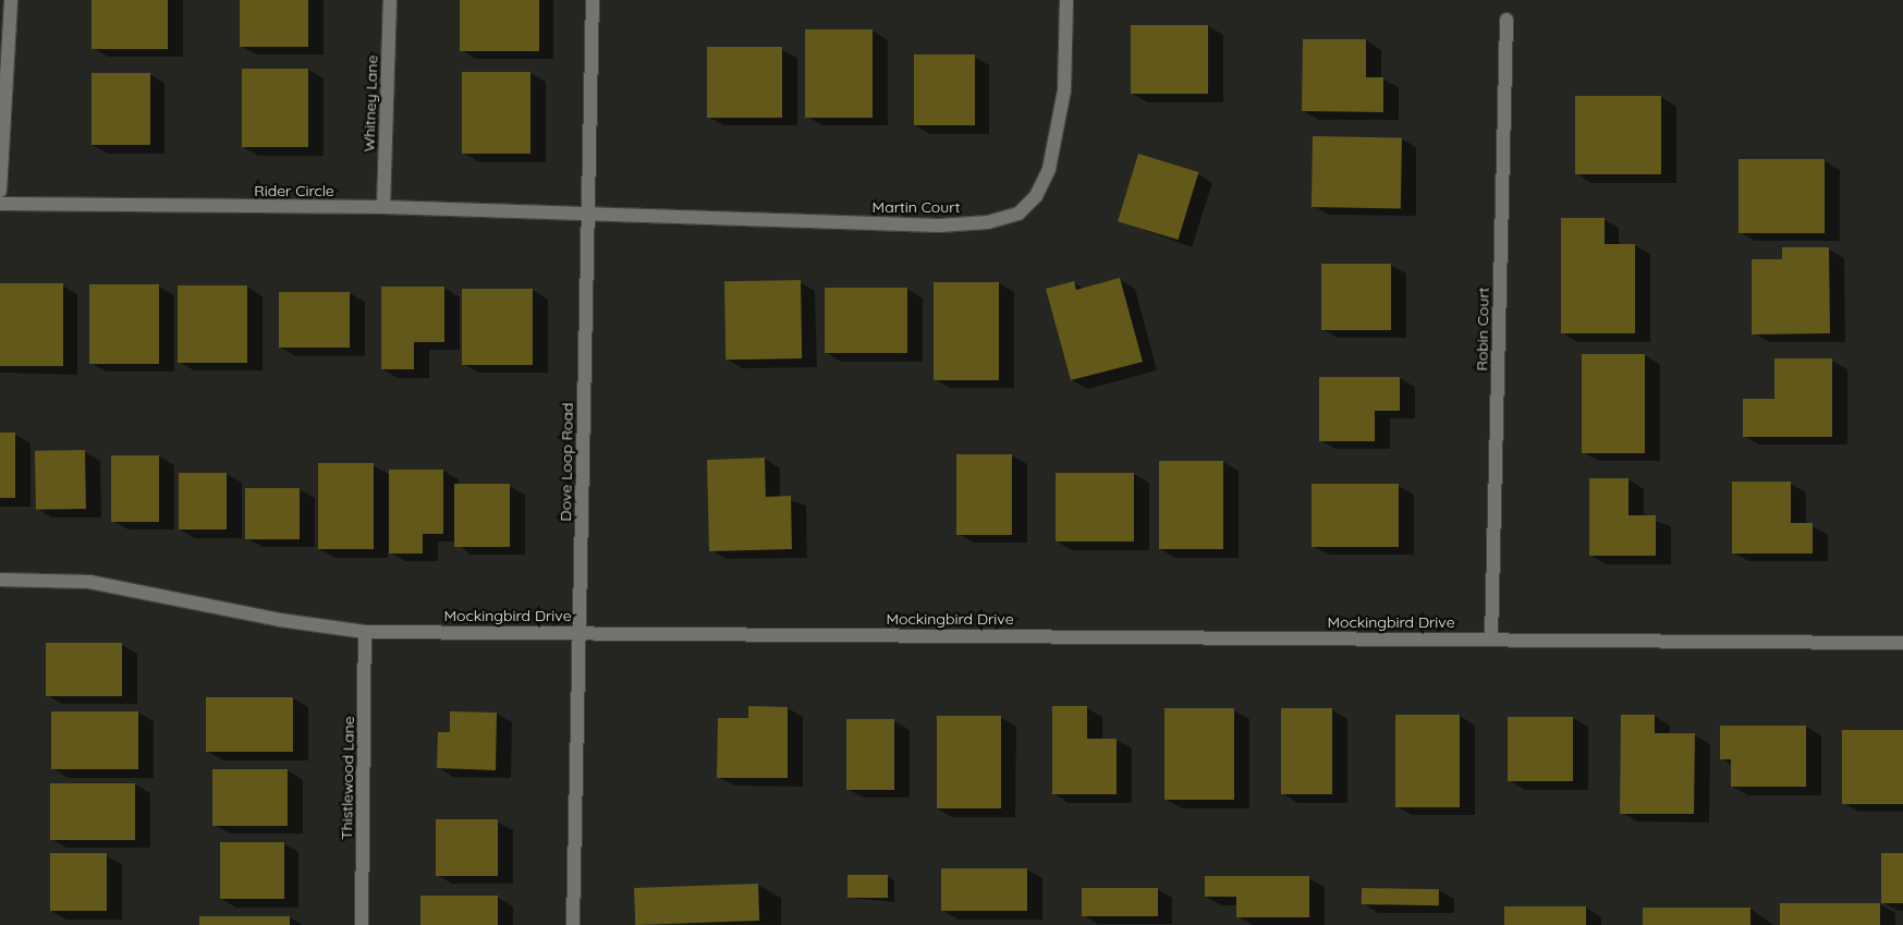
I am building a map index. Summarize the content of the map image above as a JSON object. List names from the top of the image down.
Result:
{
  "streets": {
    "street": [
      "Whitney Lane",
      "Rider Circle",
      "Martin Court",
      "Robin Court",
      "Dove Loop Road",
      "Mockingbird Drive",
      "Thistlewood Lane"
    ]
  },
  "crossings": [
    ["Whitney Lane", "Rider Circle"],
    ["Rider Circle", "Martin Court"],
    ["Rider Circle", "Dove Loop Road"],
    ["Martin Court", "Dove Loop Road"],
    ["Robin Court", "Mockingbird Drive"],
    ["Dove Loop Road", "Mockingbird Drive"],
    ["Mockingbird Drive", "Thistlewood Lane"]
  ]
}
